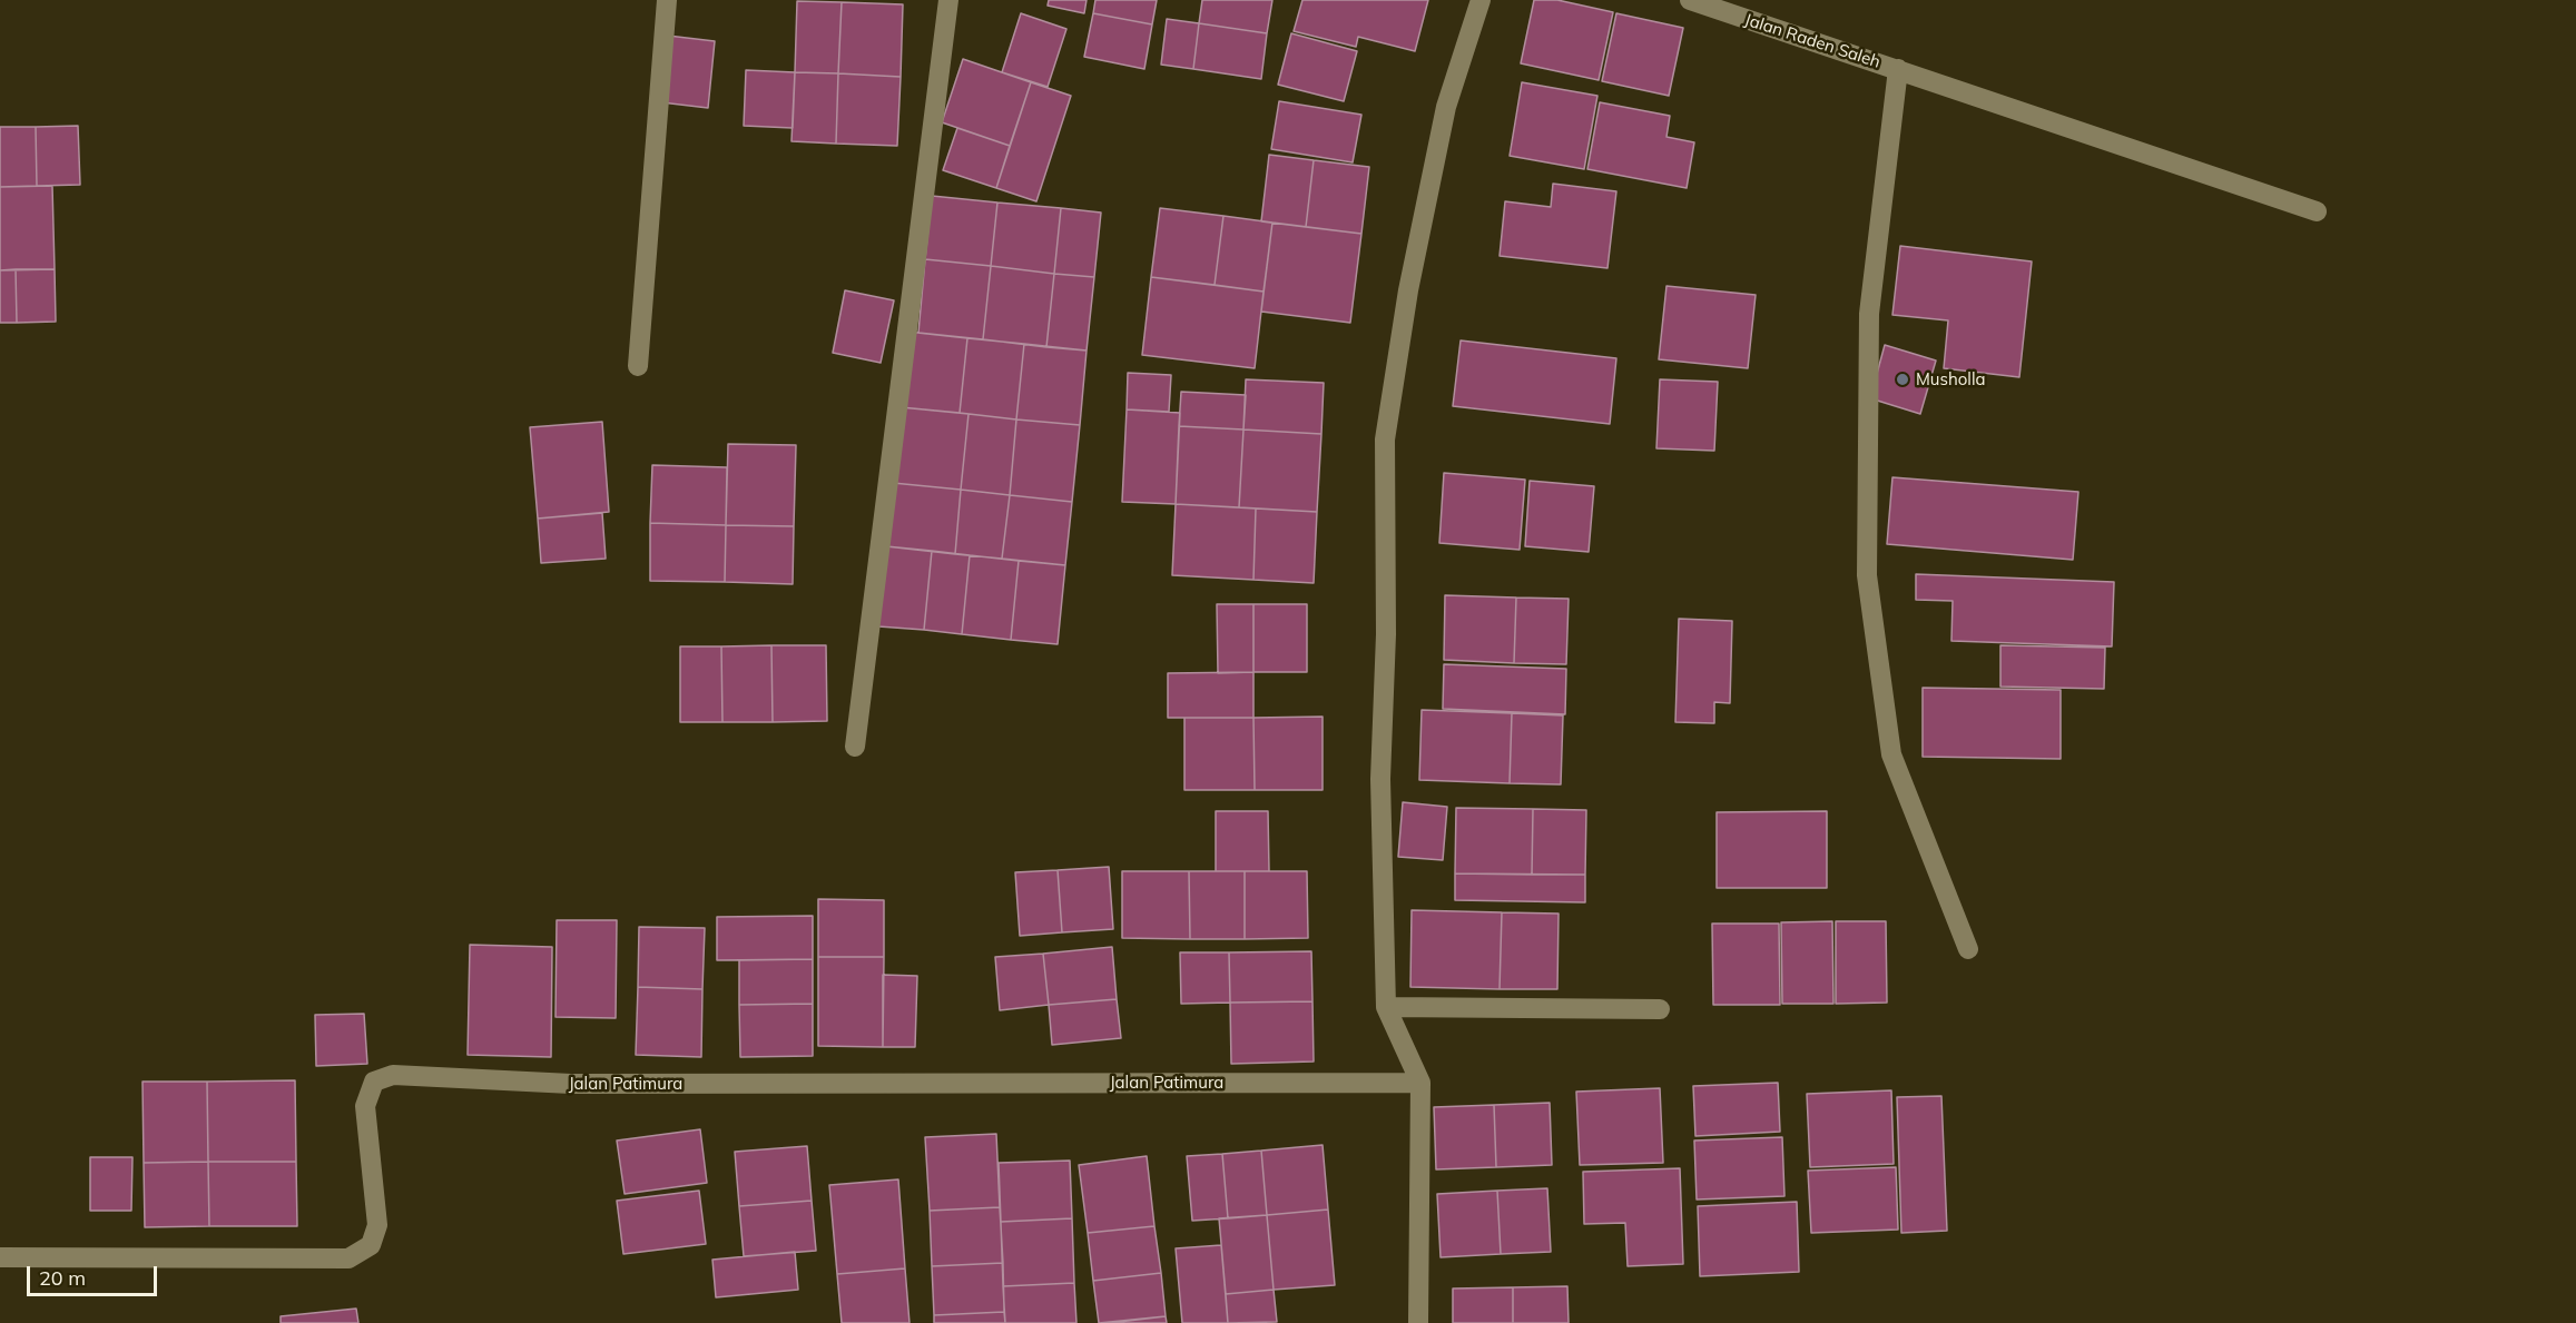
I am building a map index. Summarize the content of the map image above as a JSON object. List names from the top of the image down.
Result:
{
  "streets": {
    "street": ["Jalan Raden Saleh", "Jalan Patimura"]
  },
  "places": ["Musholla"],
  "scale_bar": "20 m"
}
